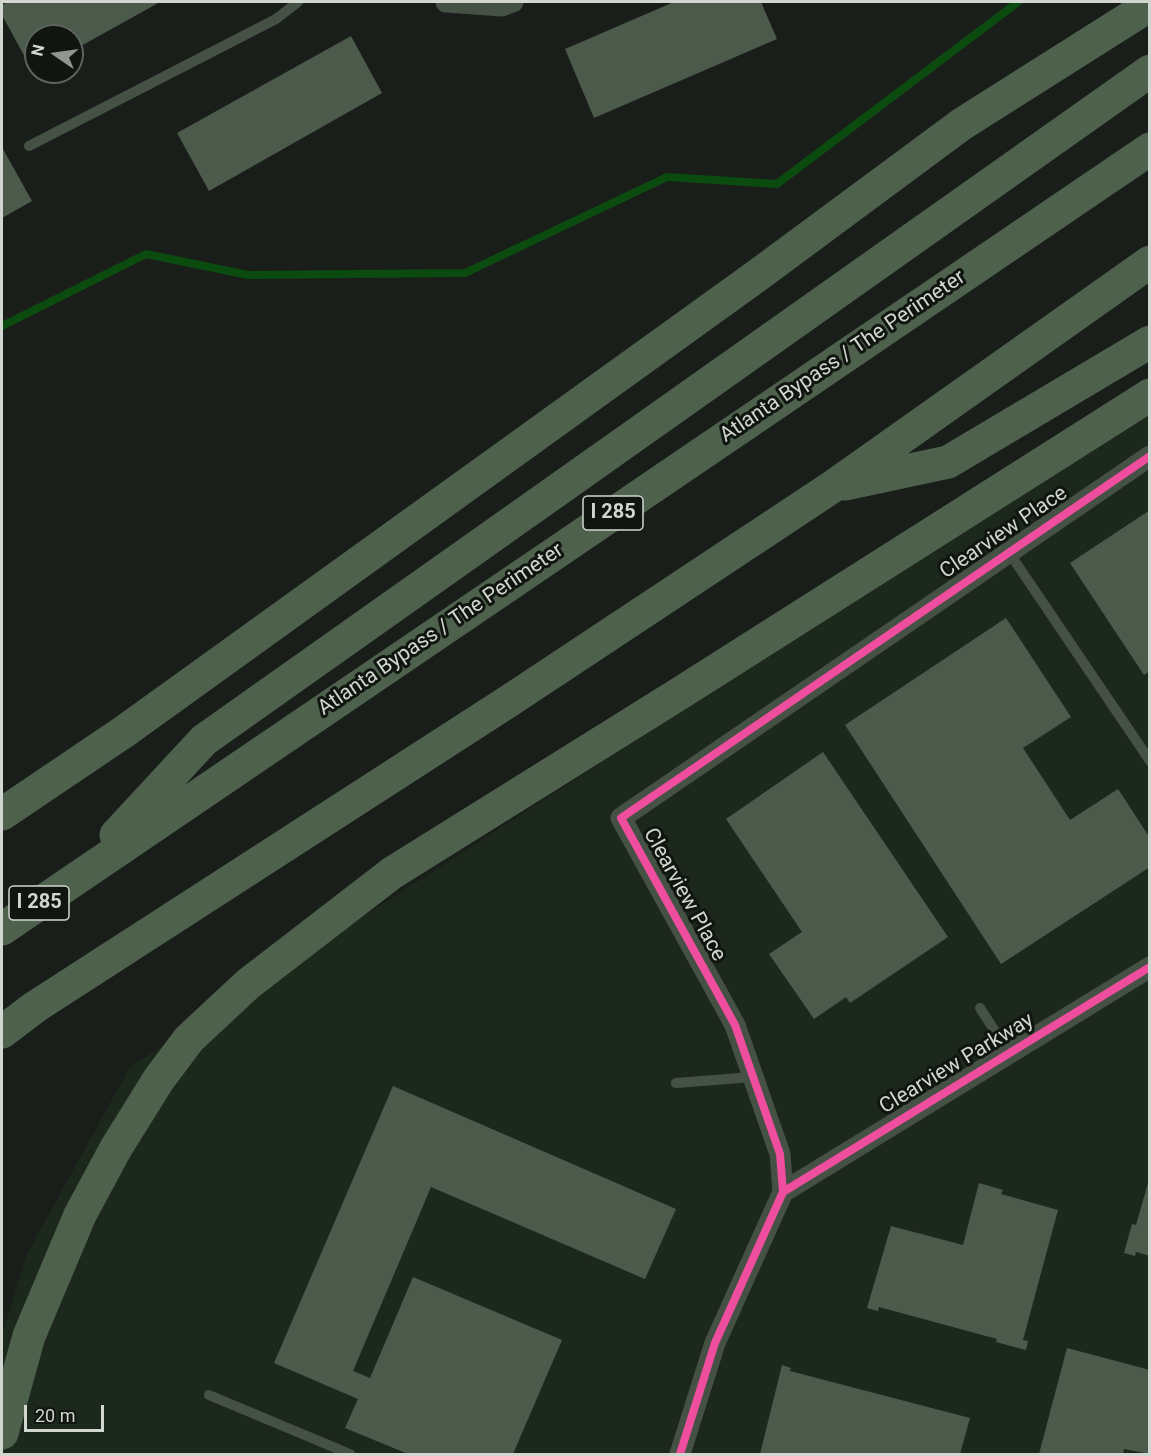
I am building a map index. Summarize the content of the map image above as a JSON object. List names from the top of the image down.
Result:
{
  "streets": {
    "highway": ["Atlanta Bypass / The Perimeter", "I 285"],
    "street": ["Clearview Place", "Clearview Parkway"]
  },
  "crossings": [
    ["Clearview Place", "Clearview Parkway"]
  ],
  "scale_bar": "20 m",
  "north": "left"
}
